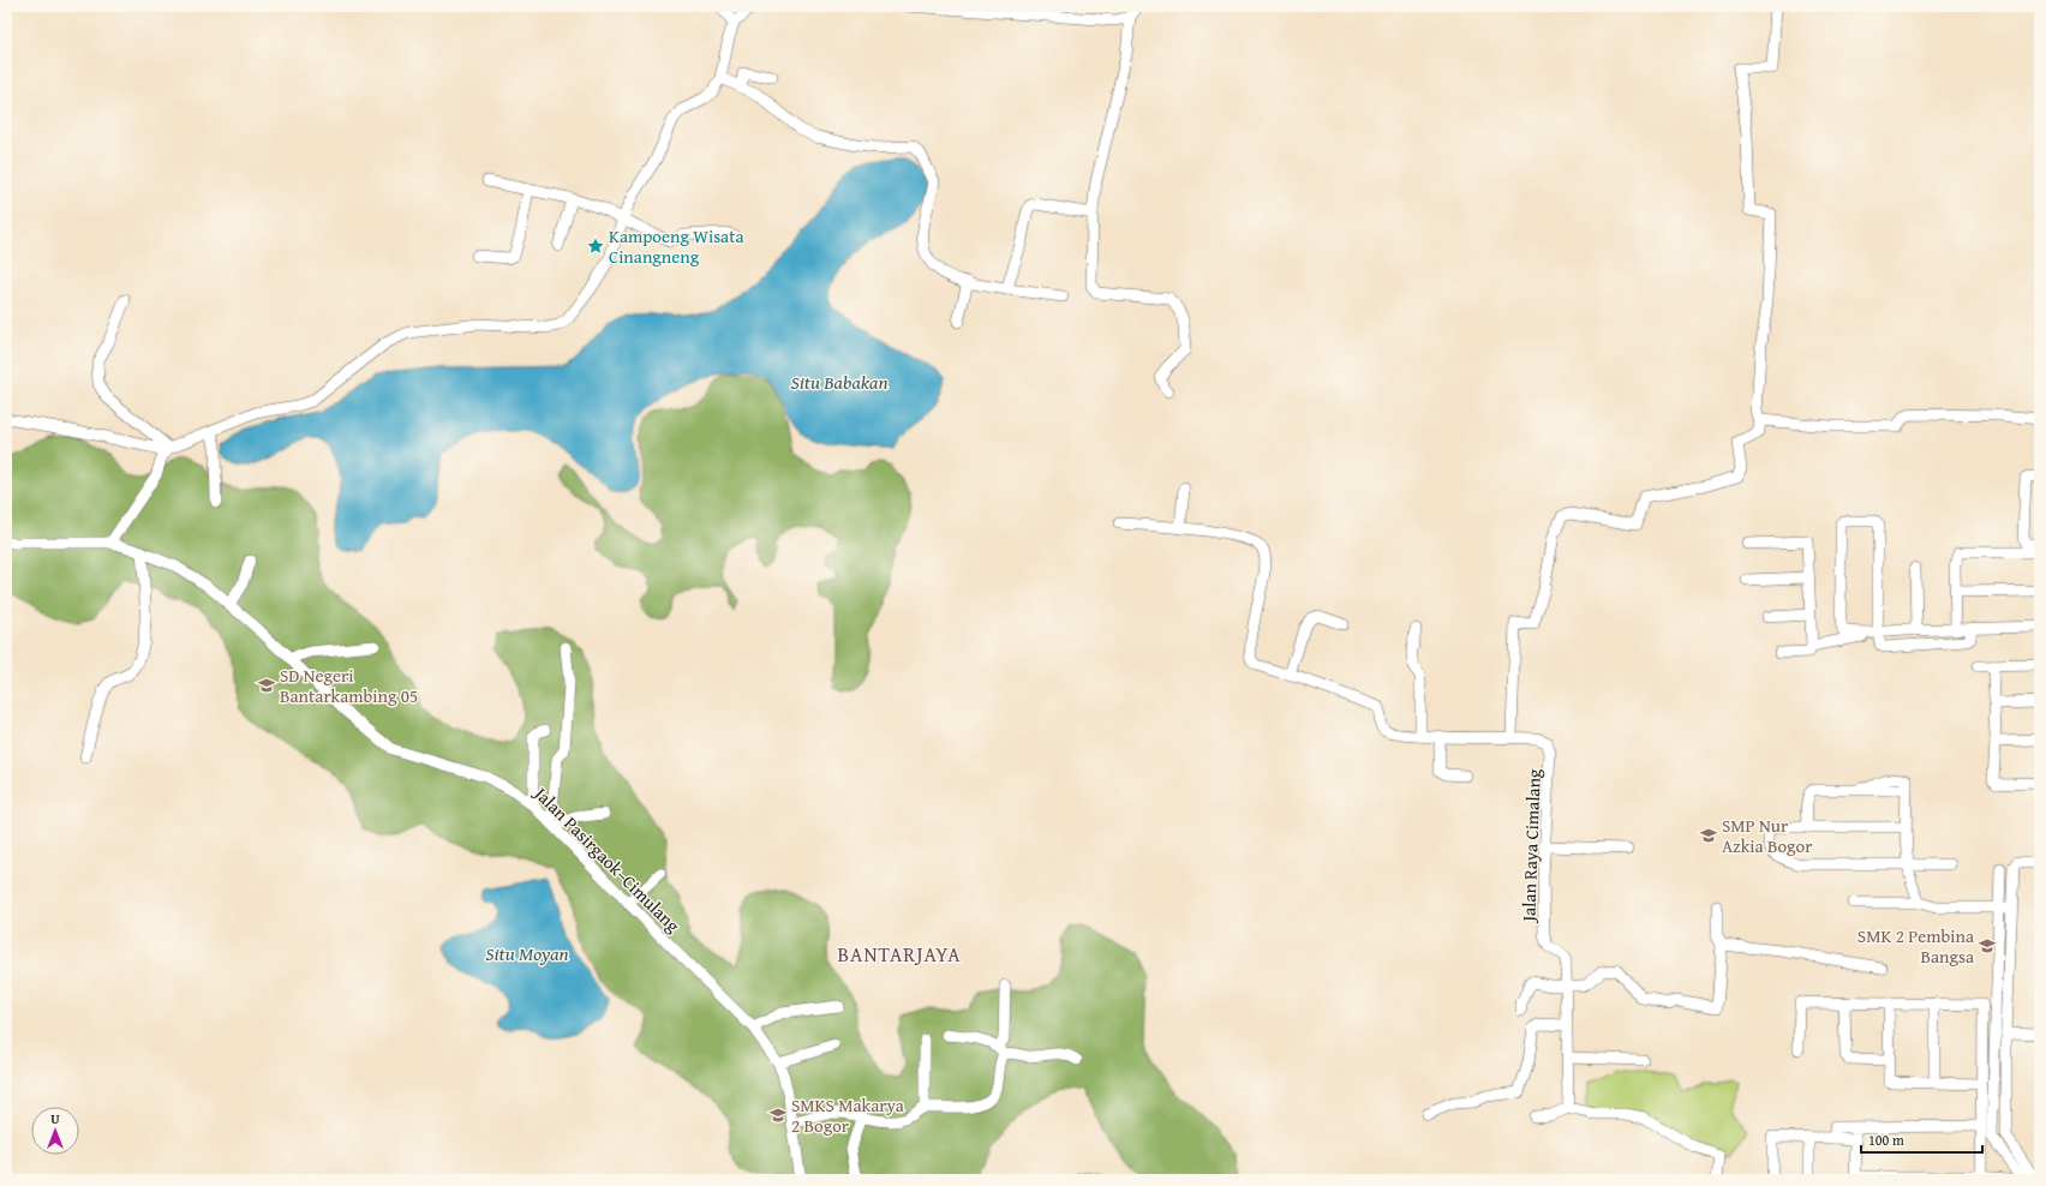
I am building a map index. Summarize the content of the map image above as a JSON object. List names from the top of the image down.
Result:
{
  "streets": {
    "street": ["Jalan Raya Cimalang", "Jalan Pasirgaok–Cimulang"]
  },
  "districts": ["BANTARJAYA"],
  "water": ["Situ Babakan", "Situ Moyan"],
  "places": {
    "place": ["Kampoeng Wisata Cinangneng"],
    "school or university": [
      "SD Negeri Bantarkambing 05",
      "SMP Nur Azkia Bogor",
      "SMK 2 Pembina Bangsa",
      "SMKS Makarya 2 Bogor"
    ]
  },
  "scale_bar": "100 m",
  "north": "top"
}
